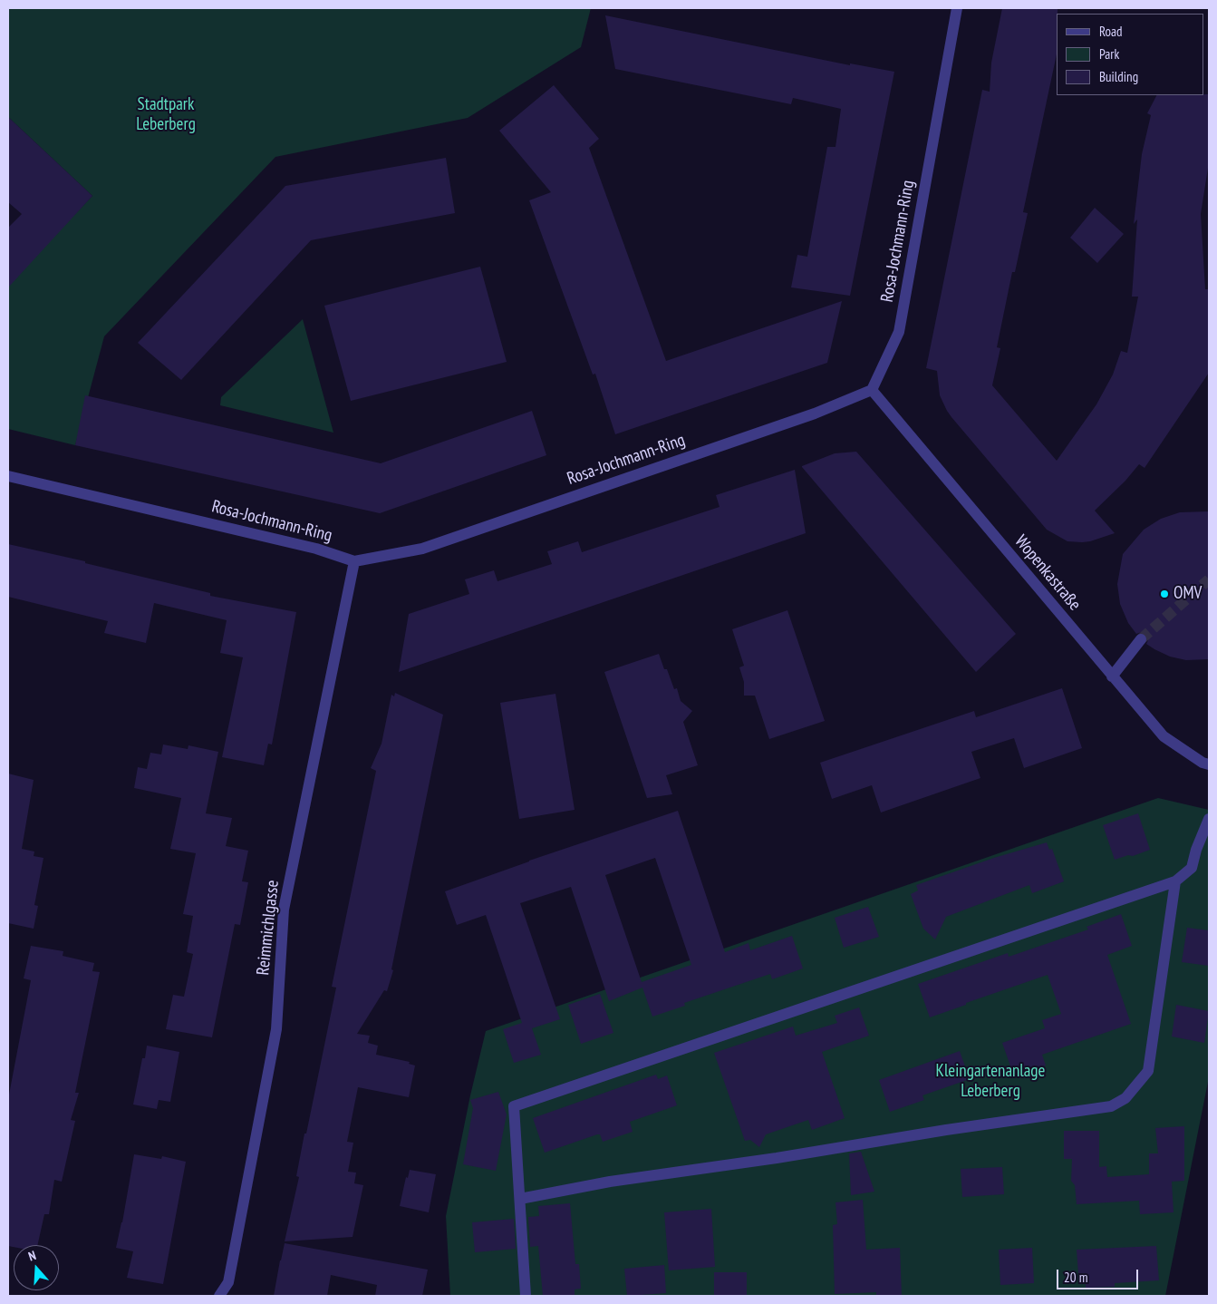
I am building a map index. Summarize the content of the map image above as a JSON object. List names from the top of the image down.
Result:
{
  "streets": {
    "street": ["Rosa-Jochmann-Ring", "Wopenkastraße", "Reimmichlgasse"]
  },
  "crossings": [
    ["Rosa-Jochmann-Ring", "Wopenkastraße"],
    ["Rosa-Jochmann-Ring", "Reimmichlgasse"]
  ],
  "parks": ["Stadtpark Leberberg", "Kleingartenanlage Leberberg"],
  "places": ["OMV"],
  "legend": ["Road", "Park", "Building"],
  "scale_bar": "20 m",
  "north": "top"
}
